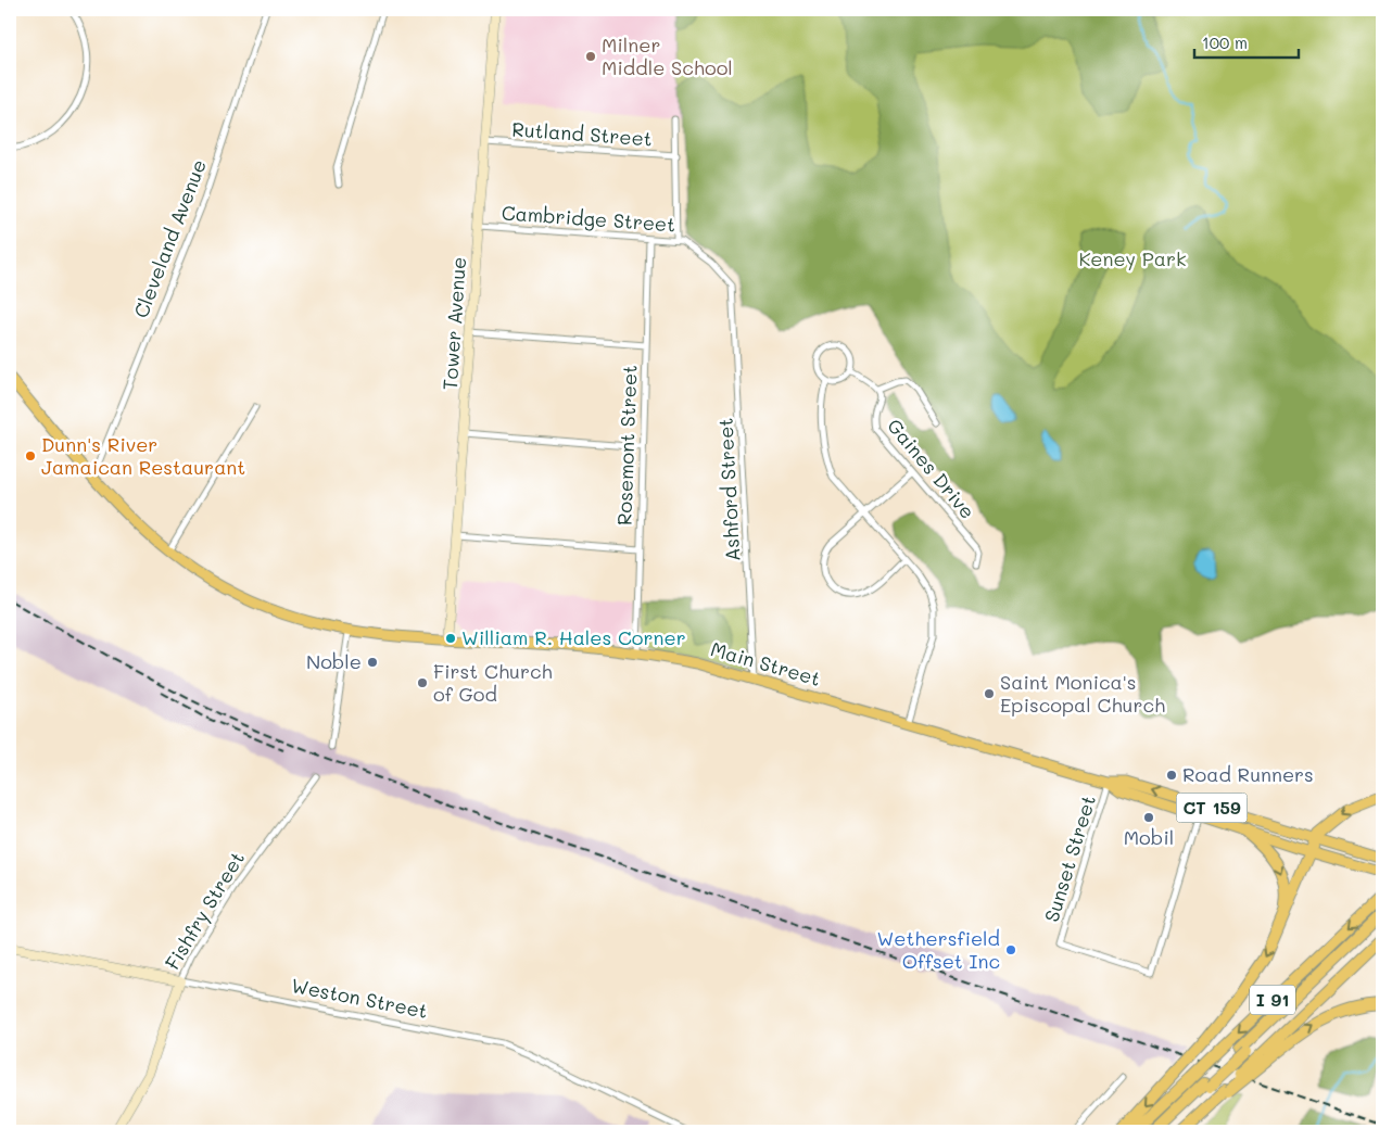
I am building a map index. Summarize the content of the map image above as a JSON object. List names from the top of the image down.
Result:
{
  "streets": {
    "highway": ["I 91"],
    "main road": [
      "Tower Avenue",
      "Main Street",
      "CT 159",
      "Fishfry Street",
      "Weston Street"
    ],
    "street": [
      "Rutland Street",
      "Cambridge Street",
      "Cleveland Avenue",
      "Rosemont Street",
      "Gaines Drive",
      "Ashford Street",
      "Sunset Street"
    ]
  },
  "crossings": [
    ["Rutland Street", "Tower Avenue"],
    ["Cambridge Street", "Tower Avenue"],
    ["Cambridge Street", "Rosemont Street"],
    ["Cambridge Street", "Ashford Street"],
    ["Cleveland Avenue", "Main Street"],
    ["Tower Avenue", "Main Street"],
    ["Rosemont Street", "Main Street"],
    ["Ashford Street", "Main Street"],
    ["Main Street", "CT 159"],
    ["Main Street", "Sunset Street"],
    ["CT 159", "Sunset Street"],
    ["Fishfry Street", "Weston Street"]
  ],
  "parks": ["Keney Park"],
  "places": [
    "Milner Middle School",
    "Dunn's River Jamaican Restaurant",
    "William R. Hales Corner",
    "Noble",
    "First Church of God",
    "Saint Monica's Episcopal Church",
    "Road Runners",
    "Mobil",
    "Wethersfield Offset Inc"
  ],
  "scale_bar": "100 m"
}
